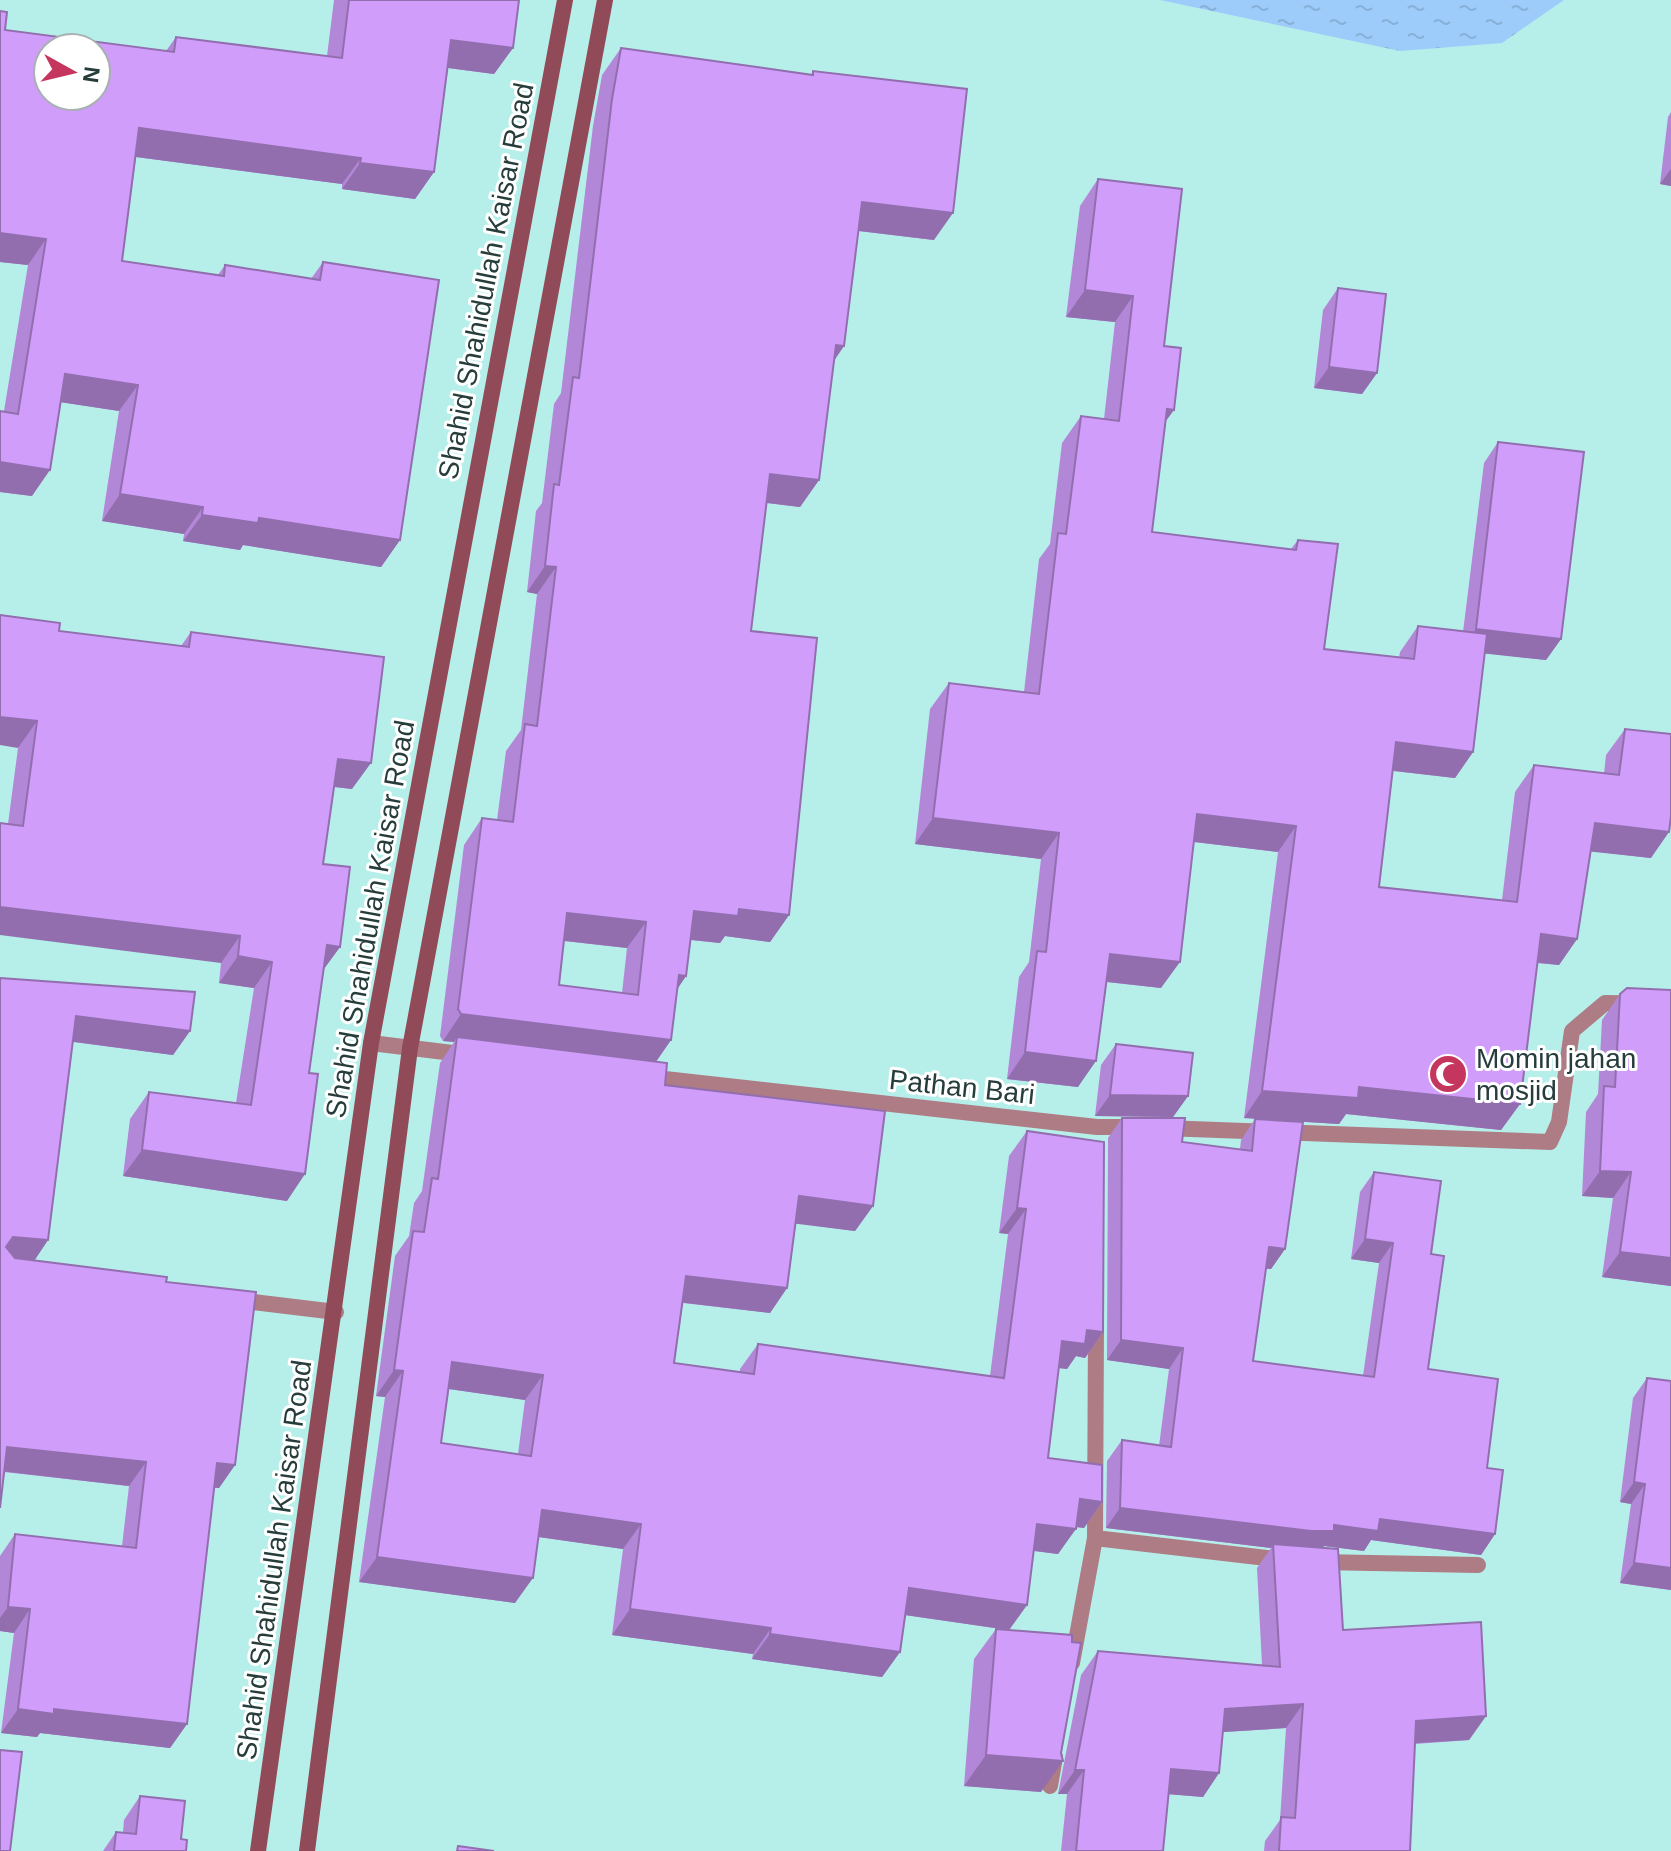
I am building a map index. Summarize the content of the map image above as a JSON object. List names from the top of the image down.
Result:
{
  "streets": {
    "main road": ["Shahid Shahidullah Kaisar Road"],
    "street": ["Pathan Bari"]
  },
  "places": {
    "mosque": ["Momin jahan mosjid"]
  },
  "north": "right"
}
